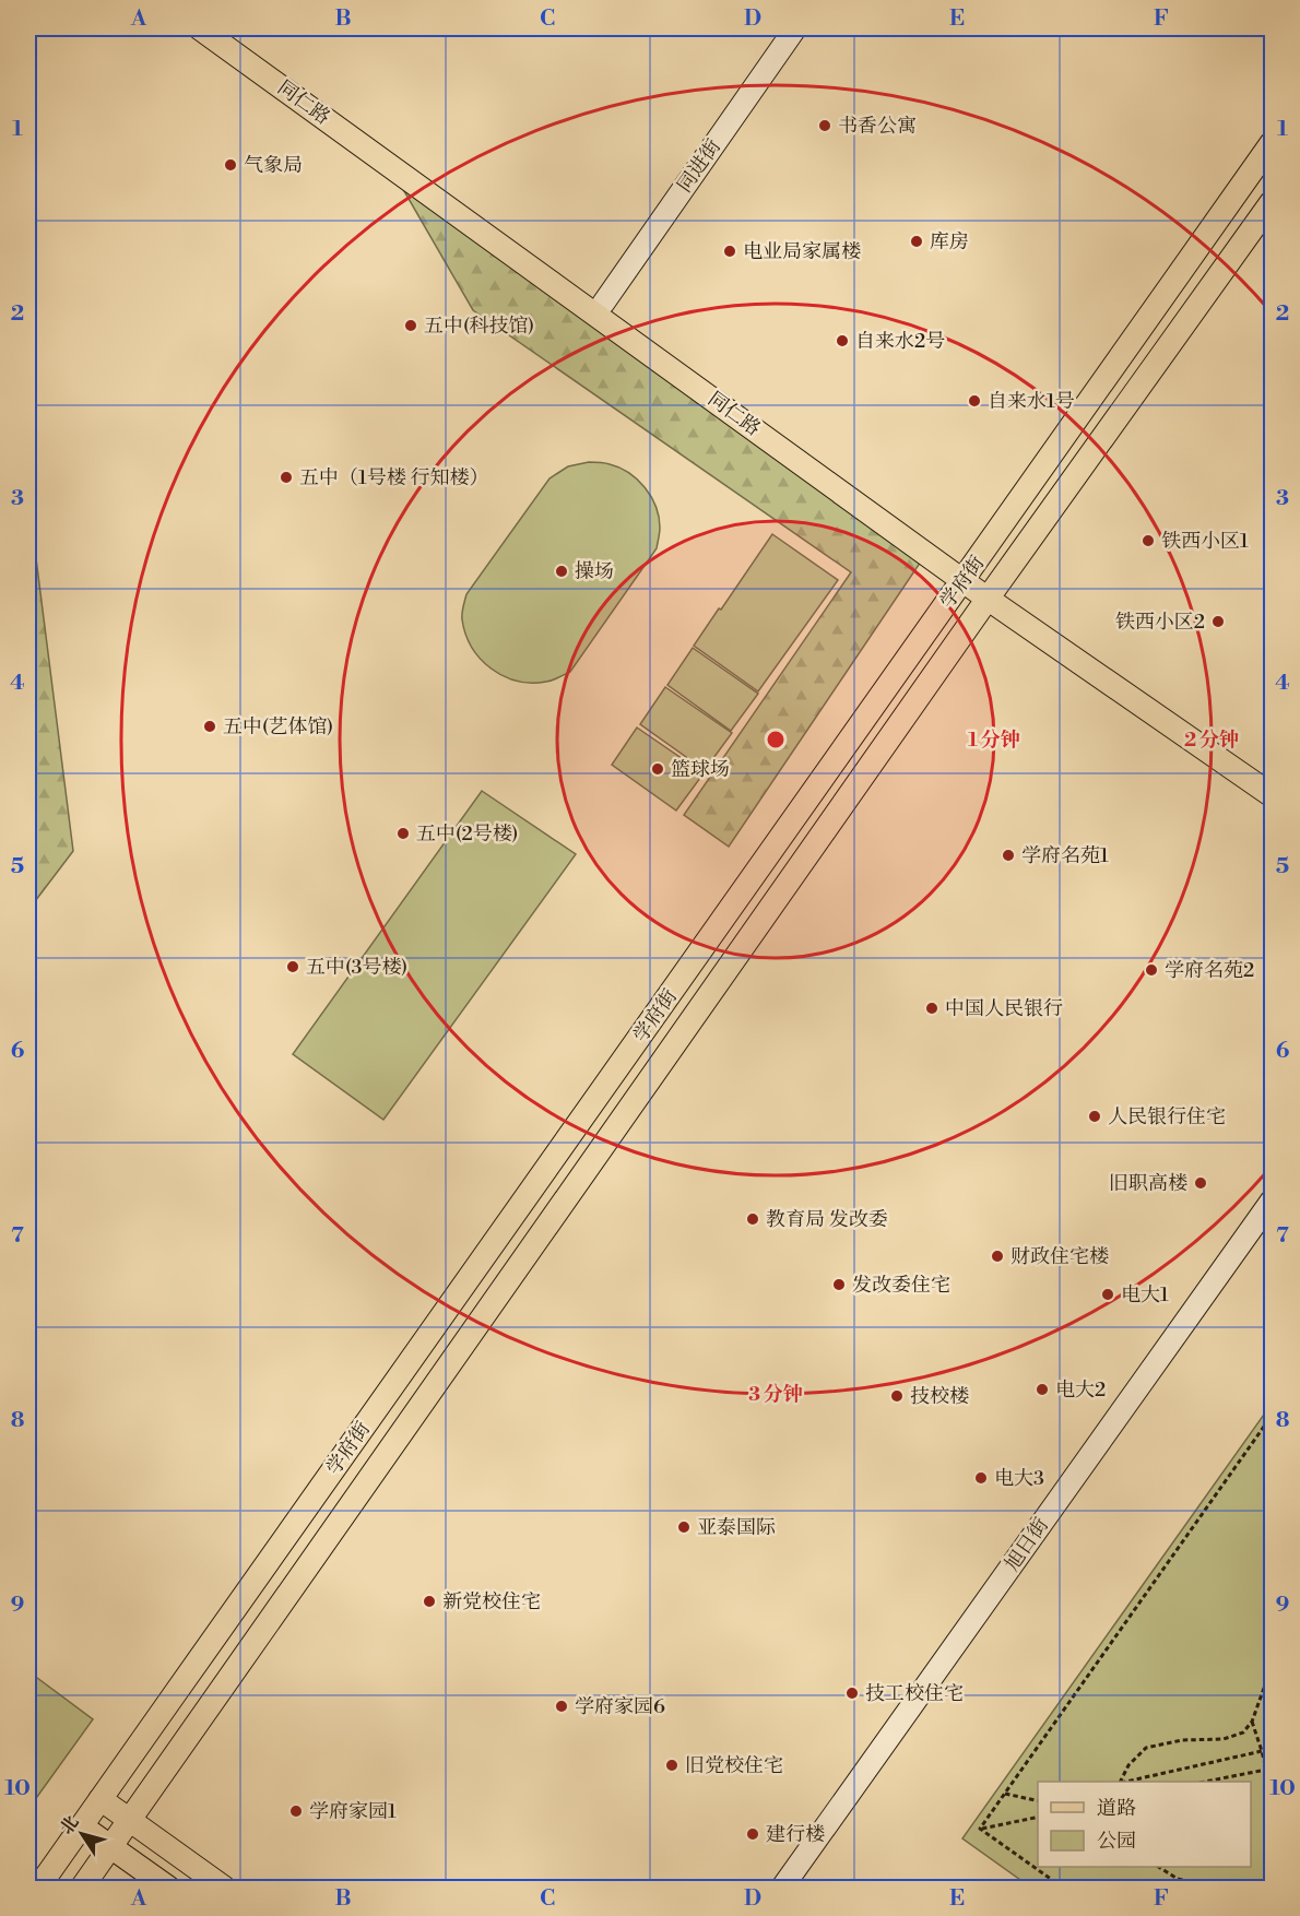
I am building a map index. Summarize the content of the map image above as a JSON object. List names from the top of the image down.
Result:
{
  "streets": {
    "main road": [
      "同仁路",
      "同进街",
      "学府街",
      "旭日街"
    ]
  },
  "crossings": [
    ["同仁路", "同进街"],
    ["同仁路", "学府街"]
  ],
  "places": [
    "书香公寓",
    "气象局",
    "库房",
    "电业局家属楼",
    "五中(科技馆)",
    "自来水2号",
    "自来水1号",
    "五中（1号楼 行知楼）",
    "铁西小区1",
    "操场",
    "铁西小区2",
    "五中(艺体馆)",
    "篮球场",
    "五中(2号楼)",
    "学府名苑1",
    "五中(3号楼)",
    "学府名苑2",
    "中国人民银行",
    "人民银行住宅",
    "旧职高楼",
    "教育局 发改委",
    "财政住宅楼",
    "发改委住宅",
    "电大1",
    "电大2",
    "技校楼",
    "电大3",
    "亚泰国际",
    "新党校住宅",
    "技工校住宅",
    "学府家园6",
    "旧党校住宅",
    "学府家园1",
    "建行楼"
  ],
  "legend": ["道路", "公园"],
  "north": "top left",
  "grid": {
    "columns": [
      "A",
      "B",
      "C",
      "D",
      "E",
      "F"
    ],
    "rows": [
      "1",
      "2",
      "3",
      "4",
      "5",
      "6",
      "7",
      "8",
      "9",
      "10"
    ]
  },
  "rings": ["1 分钟", "2 分钟", "3 分钟"]
}
